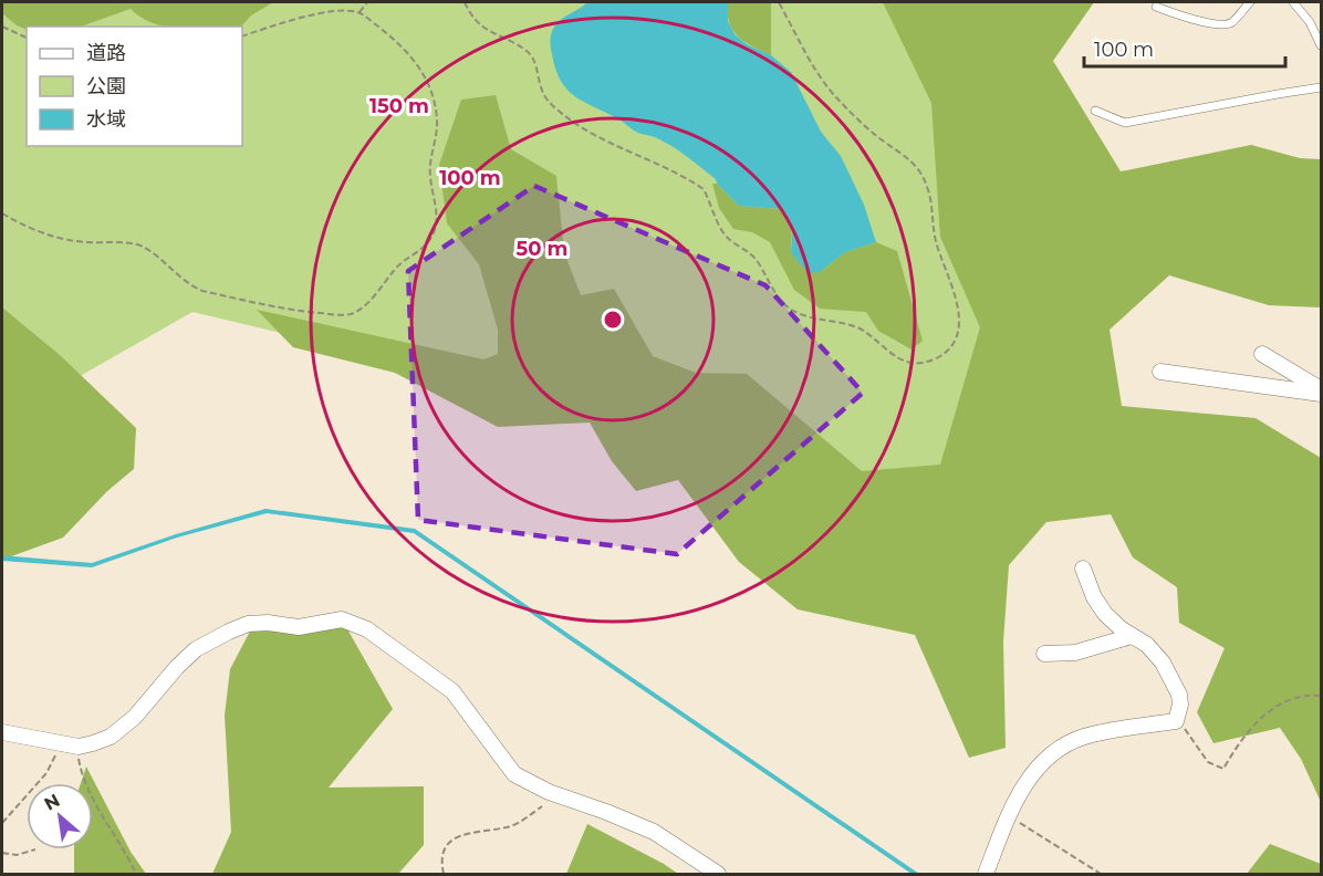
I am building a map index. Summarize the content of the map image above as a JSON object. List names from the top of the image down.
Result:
{
  "legend": ["道路", "公園", "水域"],
  "scale_bar": "100 m",
  "north": "top left",
  "rings": ["150 m", "100 m", "50 m"]
}
